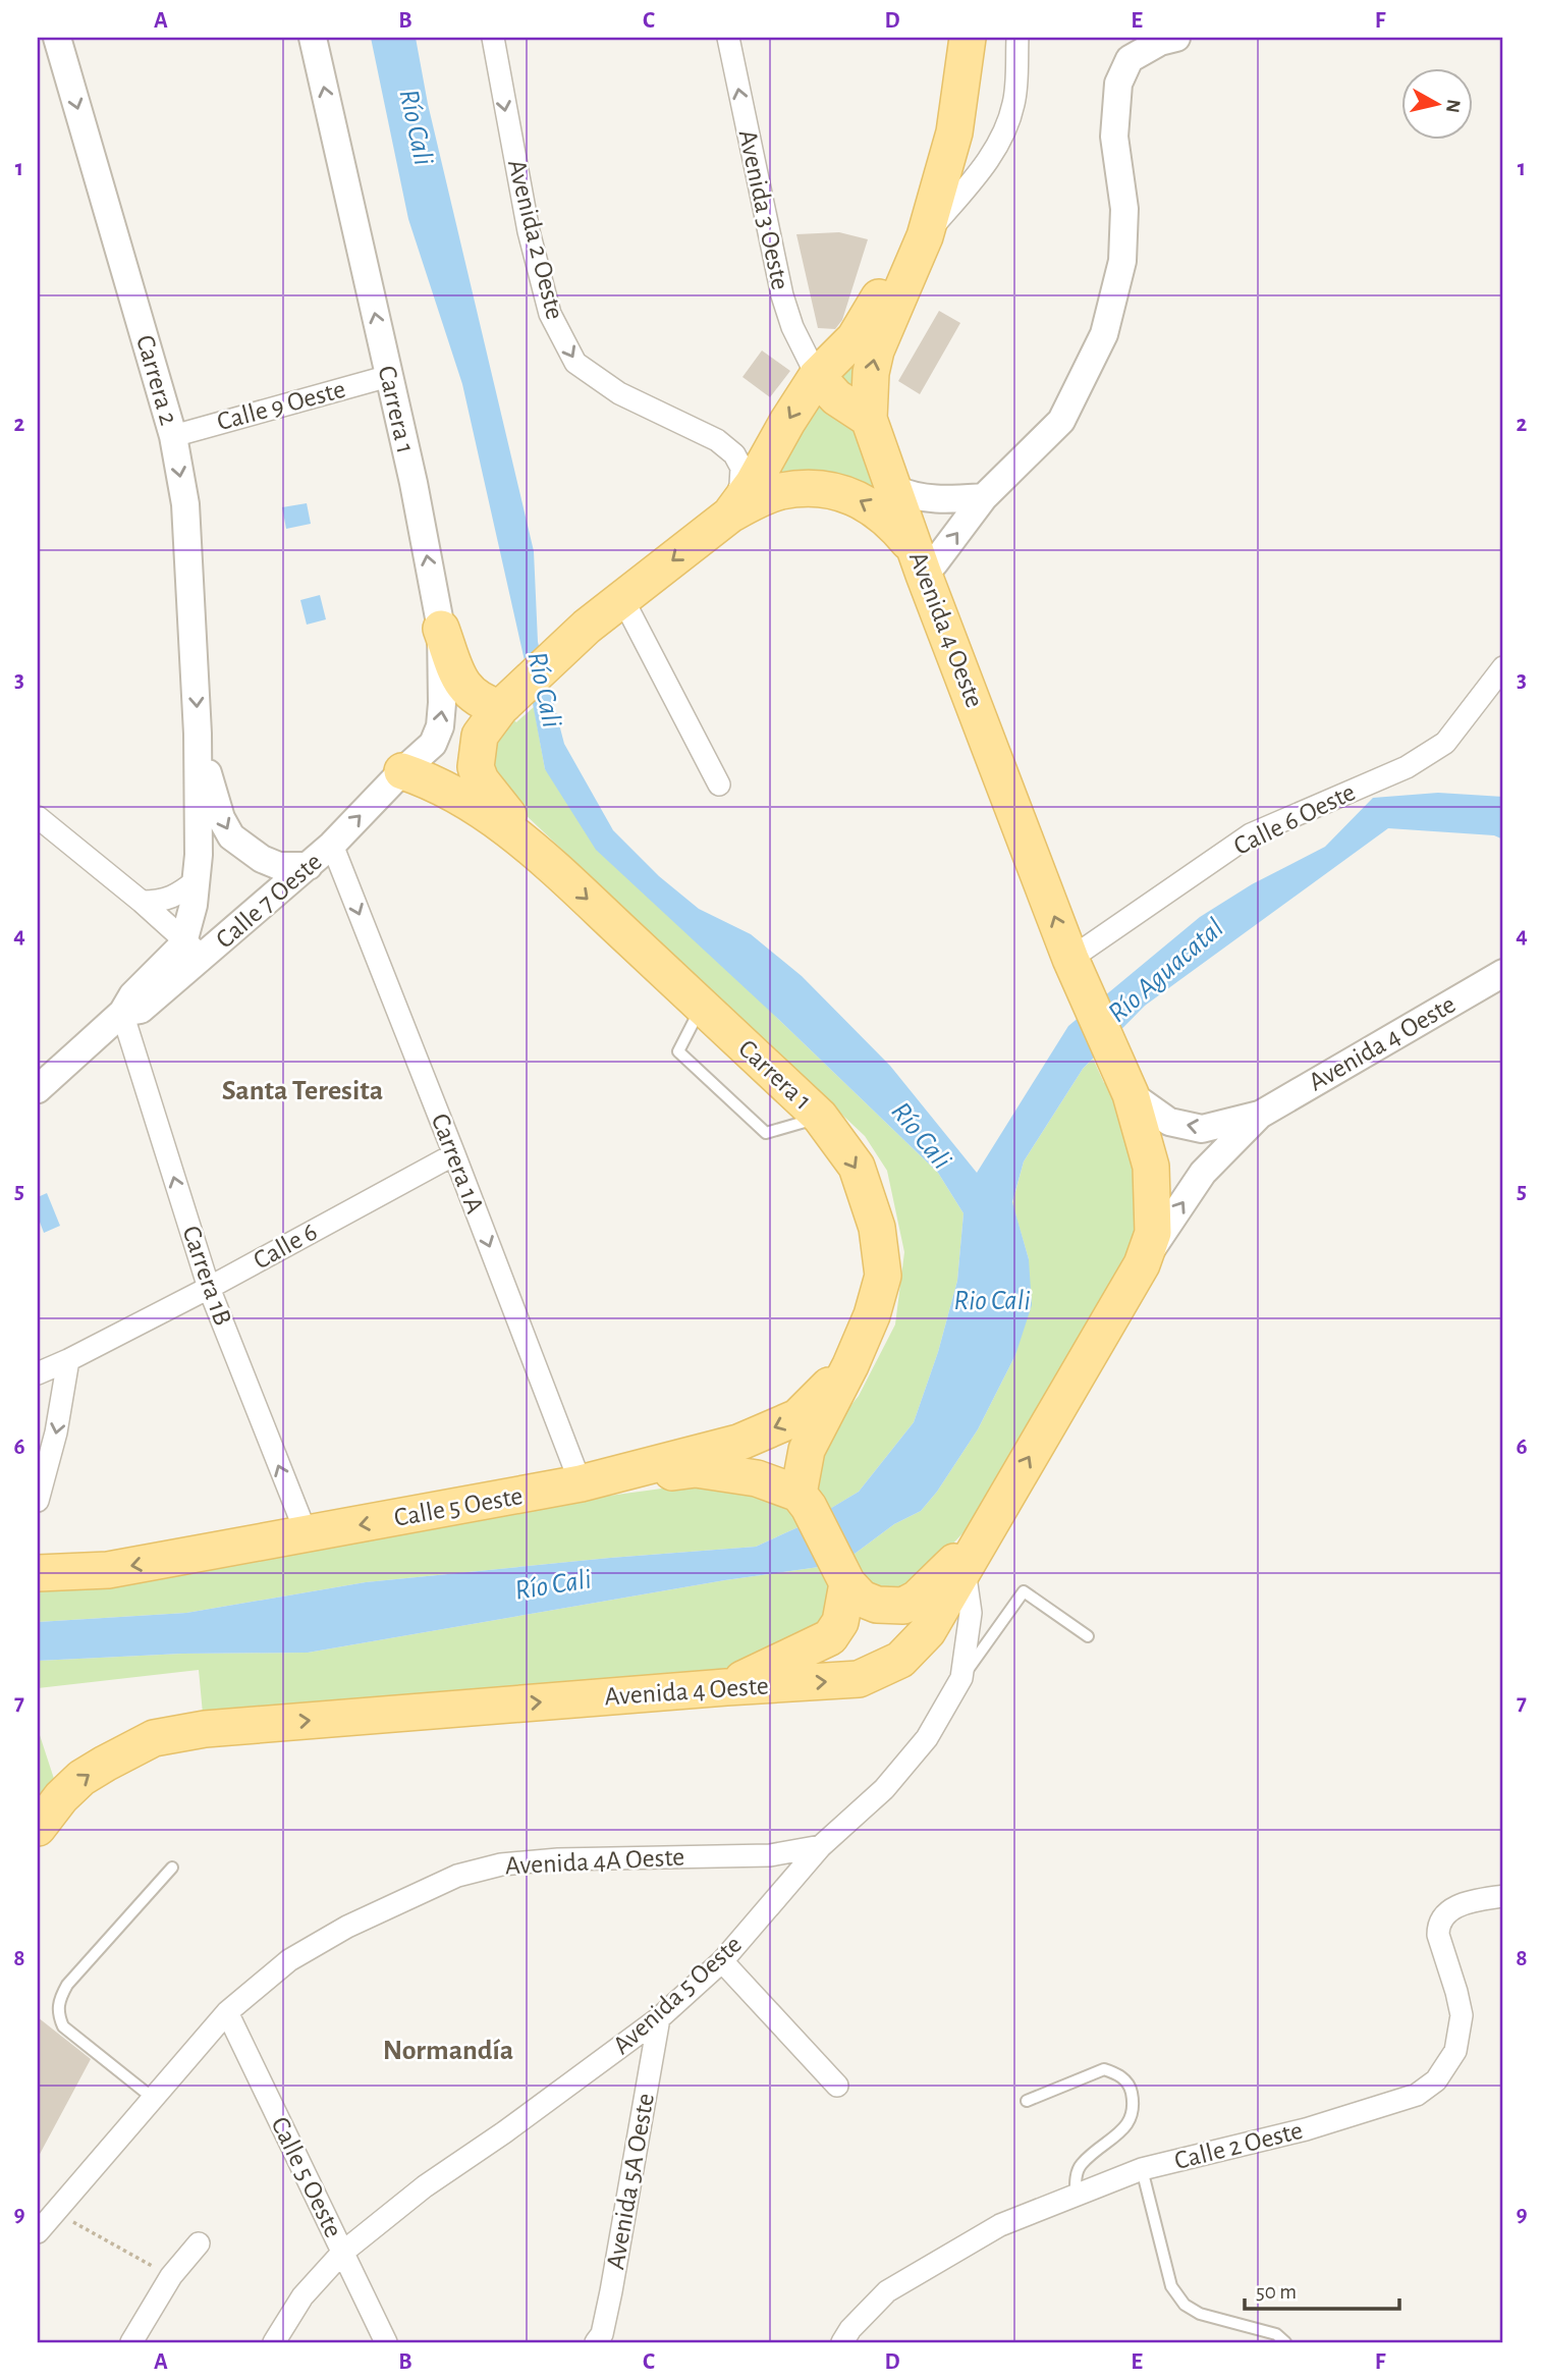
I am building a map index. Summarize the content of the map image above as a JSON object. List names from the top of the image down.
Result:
{
  "streets": {
    "main road": ["Carrera 1", "Avenida 4 Oeste", "Calle 5 Oeste"],
    "street": [
      "Avenida 3 Oeste",
      "Avenida 2 Oeste",
      "Carrera 2",
      "Calle 9 Oeste",
      "Calle 6 Oeste",
      "Calle 7 Oeste",
      "Carrera 1A",
      "Calle 6",
      "Carrera 1B",
      "Avenida 4A Oeste",
      "Avenida 5 Oeste",
      "Calle 2 Oeste",
      "Avenida 5A Oeste"
    ]
  },
  "crossings": [
    ["Avenida 3 Oeste", "Avenida 4 Oeste"],
    ["Avenida 2 Oeste", "Avenida 4 Oeste"],
    ["Carrera 2", "Calle 9 Oeste"],
    ["Carrera 2", "Calle 7 Oeste"],
    ["Calle 9 Oeste", "Carrera 1"],
    ["Carrera 1", "Calle 7 Oeste"],
    ["Carrera 1", "Calle 5 Oeste"],
    ["Avenida 4 Oeste", "Calle 6 Oeste"],
    ["Avenida 4 Oeste", "Avenida 5 Oeste"],
    ["Calle 7 Oeste", "Carrera 1A"],
    ["Calle 7 Oeste", "Carrera 1B"],
    ["Carrera 1A", "Calle 6"],
    ["Carrera 1A", "Calle 5 Oeste"],
    ["Calle 6", "Carrera 1B"],
    ["Carrera 1B", "Calle 5 Oeste"],
    ["Calle 5 Oeste", "Avenida 4A Oeste"],
    ["Calle 5 Oeste", "Avenida 5 Oeste"],
    ["Avenida 4A Oeste", "Avenida 5 Oeste"],
    ["Avenida 5 Oeste", "Avenida 5A Oeste"]
  ],
  "one_way": [
    "Avenida 3 Oeste",
    "Avenida 2 Oeste",
    "Carrera 2",
    "Carrera 1A",
    "Carrera 1B",
    "Calle 5 Oeste"
  ],
  "districts": ["Santa Teresita", "Normandía"],
  "water": ["Río Cali", "Río Aguacatal", "Rio Cali"],
  "scale_bar": "50 m",
  "north": "right",
  "grid": {
    "columns": [
      "A",
      "B",
      "C",
      "D",
      "E",
      "F"
    ],
    "rows": [
      "1",
      "2",
      "3",
      "4",
      "5",
      "6",
      "7",
      "8",
      "9"
    ]
  }
}
